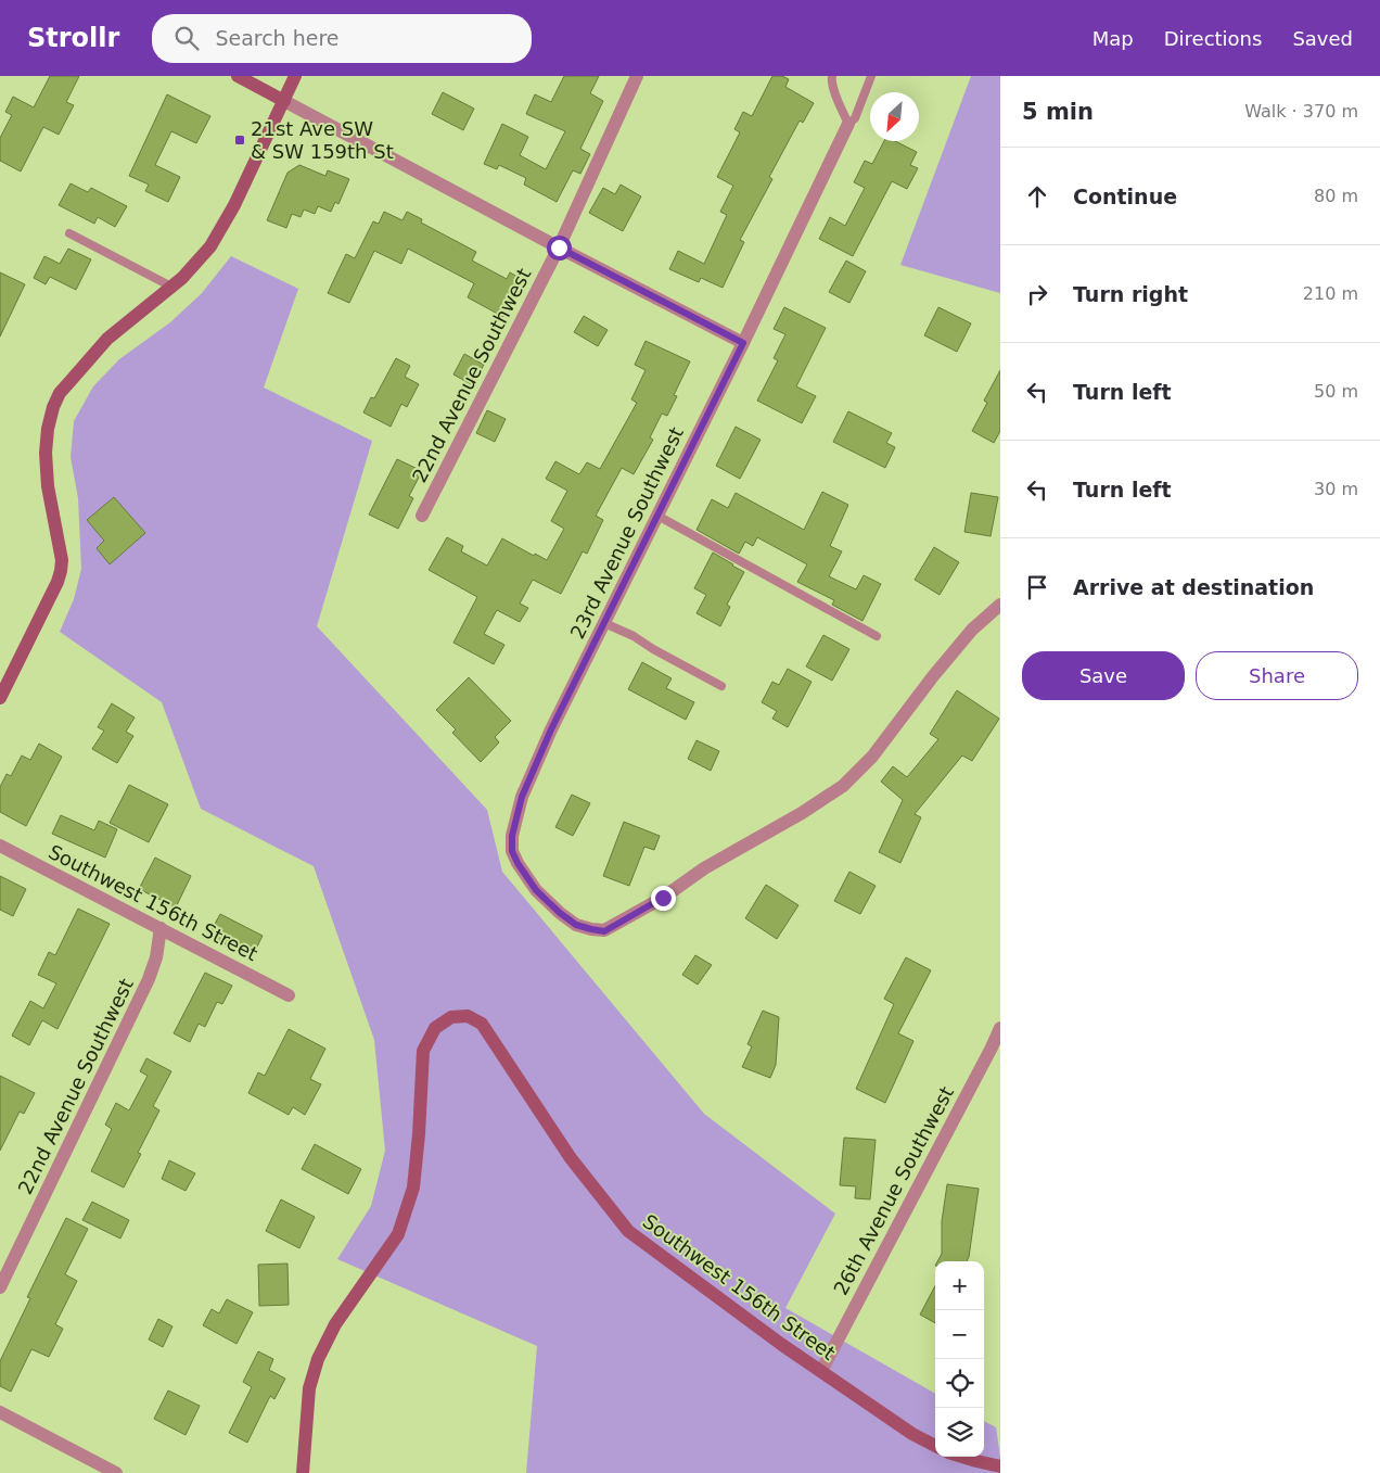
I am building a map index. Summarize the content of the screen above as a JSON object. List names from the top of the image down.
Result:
{
  "streets": {
    "street": [
      "22nd Avenue Southwest",
      "23rd Avenue Southwest",
      "Southwest 156th Street",
      "26th Avenue Southwest"
    ]
  },
  "crossings": [
    ["22nd Avenue Southwest", "Southwest 156th Street"],
    ["Southwest 156th Street", "26th Avenue Southwest"]
  ],
  "places": {
    "transit": ["21st Ave SW & SW 159th St"]
  },
  "north": "bottom left",
  "page": {
    "header": "Strollr",
    "search": "Search here",
    "nav": ["Map", "Directions", "Saved"],
    "heading": ["5 min", "Walk · 370 m"],
    "list": [
      ["Continue", "80 m"],
      ["Turn right", "210 m"],
      ["Turn left", "50 m"],
      ["Turn left", "30 m"],
      "Arrive at destination"
    ],
    "buttons": ["Save", "Share"],
    "map_buttons": ["+", "−"]
  }
}
